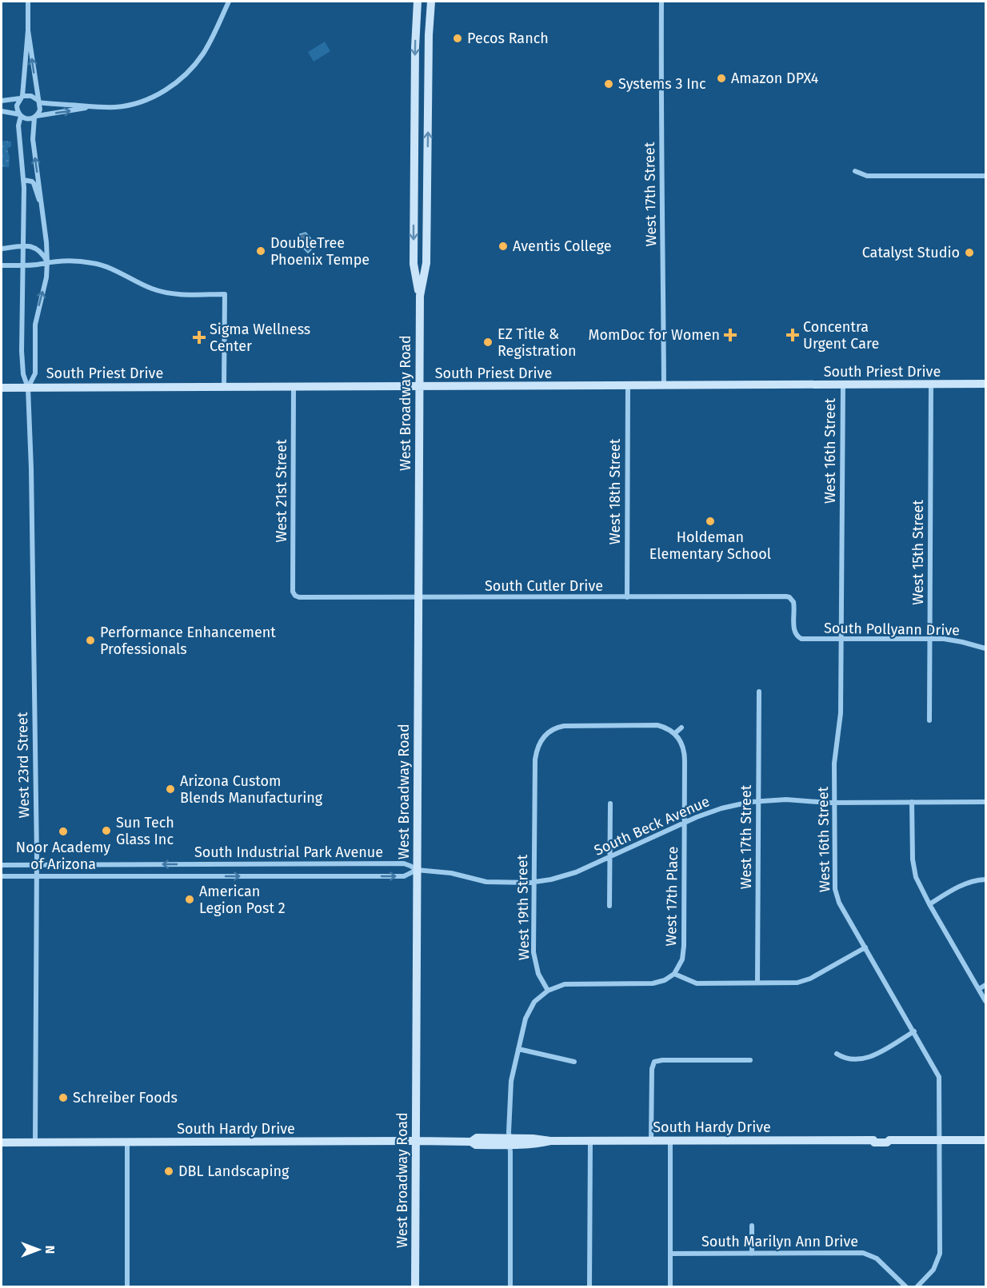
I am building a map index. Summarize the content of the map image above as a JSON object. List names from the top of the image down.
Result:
{
  "streets": {
    "main road": ["South Priest Drive", "West Broadway Road", "South Hardy Drive"],
    "street": [
      "West 17th Street",
      "West 16th Street",
      "West 21st Street",
      "West 18th Street",
      "West 15th Street",
      "South Cutler Drive",
      "South Pollyann Drive",
      "West 23rd Street",
      "South Beck Avenue",
      "South Industrial Park Avenue",
      "West 17th Place",
      "West 19th Street",
      "South Marilyn Ann Drive"
    ]
  },
  "crossings": [
    ["West 17th Street", "South Priest Drive"],
    ["West 17th Street", "South Beck Avenue"],
    ["South Priest Drive", "West Broadway Road"],
    ["South Priest Drive", "West 16th Street"],
    ["South Priest Drive", "West 21st Street"],
    ["South Priest Drive", "West 18th Street"],
    ["South Priest Drive", "West 15th Street"],
    ["South Priest Drive", "West 23rd Street"],
    ["West Broadway Road", "South Cutler Drive"],
    ["West Broadway Road", "South Beck Avenue"],
    ["West Broadway Road", "South Industrial Park Avenue"],
    ["West Broadway Road", "South Hardy Drive"],
    ["West 16th Street", "South Pollyann Drive"],
    ["West 16th Street", "South Beck Avenue"],
    ["West 16th Street", "South Hardy Drive"],
    ["West 21st Street", "South Cutler Drive"],
    ["West 18th Street", "South Cutler Drive"],
    ["West 15th Street", "South Pollyann Drive"],
    ["South Cutler Drive", "South Pollyann Drive"],
    ["West 23rd Street", "South Industrial Park Avenue"],
    ["West 23rd Street", "South Hardy Drive"],
    ["South Beck Avenue", "South Industrial Park Avenue"],
    ["South Beck Avenue", "West 17th Place"],
    ["South Beck Avenue", "West 19th Street"]
  ],
  "places": {
    "other": [
      "Pecos Ranch",
      "Amazon DPX4",
      "Systems 3 Inc",
      "Aventis College",
      "DoubleTree Phoenix Tempe",
      "Catalyst Studio",
      "EZ Title & Registration",
      "Holdeman Elementary School",
      "Performance Enhancement Professionals",
      "Arizona Custom Blends Manufacturing",
      "Sun Tech Glass Inc",
      "Noor Academy of Arizona",
      "American Legion Post 2",
      "Schreiber Foods",
      "DBL Landscaping"
    ],
    "health": ["MomDoc for Women", "Concentra Urgent Care", "Sigma Wellness Center"]
  },
  "north": "right"
}
